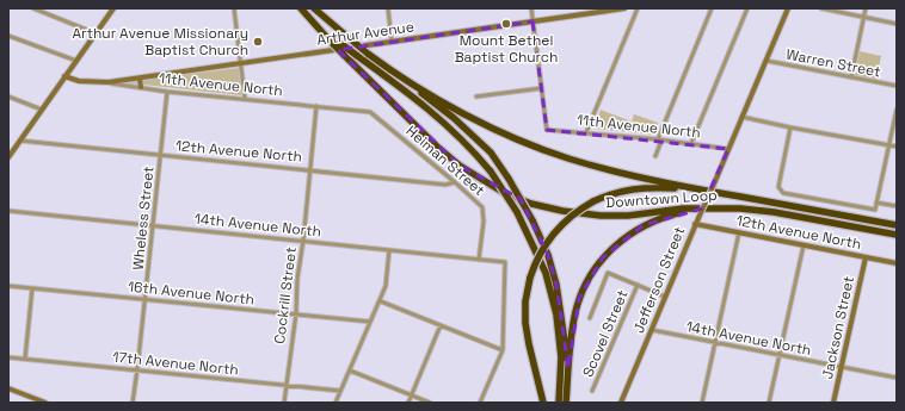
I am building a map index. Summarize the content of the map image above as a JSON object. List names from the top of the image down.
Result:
{
  "streets": {
    "highway": ["Downtown Loop"],
    "street": [
      "Arthur Avenue",
      "Warren Street",
      "11th Avenue North",
      "12th Avenue North",
      "Heiman Street",
      "Wheless Street",
      "14th Avenue North",
      "Jefferson Street",
      "16th Avenue North",
      "Cockrill Street",
      "Jackson Street",
      "Scovel Street",
      "17th Avenue North"
    ]
  },
  "crossings": [
    ["Arthur Avenue", "11th Avenue North"],
    ["Warren Street", "Jefferson Street"],
    ["11th Avenue North", "Heiman Street"],
    ["11th Avenue North", "Wheless Street"],
    ["11th Avenue North", "Jefferson Street"],
    ["11th Avenue North", "Cockrill Street"],
    ["12th Avenue North", "Heiman Street"],
    ["12th Avenue North", "Wheless Street"],
    ["12th Avenue North", "Jefferson Street"],
    ["12th Avenue North", "Cockrill Street"],
    ["12th Avenue North", "Jackson Street"],
    ["Heiman Street", "14th Avenue North"],
    ["Wheless Street", "14th Avenue North"],
    ["Wheless Street", "16th Avenue North"],
    ["Wheless Street", "17th Avenue North"],
    ["14th Avenue North", "Jefferson Street"],
    ["14th Avenue North", "Cockrill Street"],
    ["14th Avenue North", "Jackson Street"],
    ["16th Avenue North", "Cockrill Street"],
    ["Cockrill Street", "17th Avenue North"]
  ],
  "places": ["Mount Bethel Baptist Church", "Arthur Avenue Missionary Baptist Church"]
}
